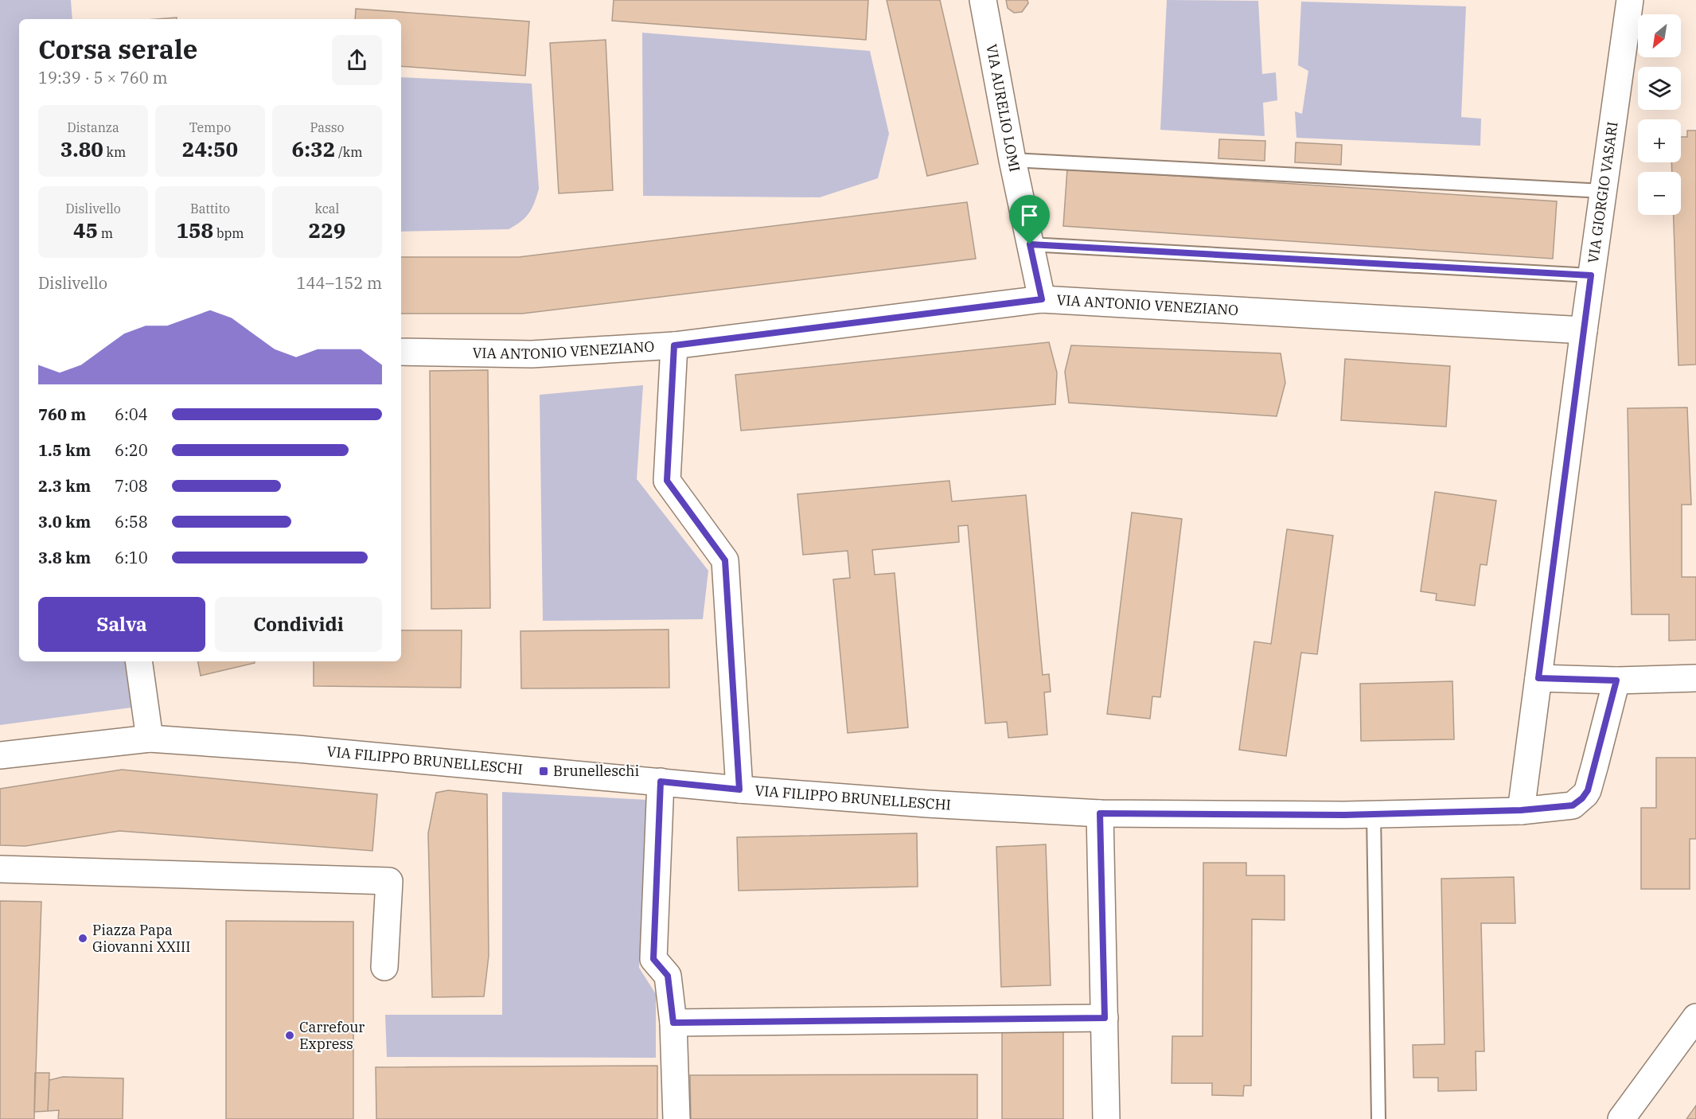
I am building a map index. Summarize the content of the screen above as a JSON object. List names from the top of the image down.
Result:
{
  "streets": {
    "street": [
      "VIA AURELIO LOMI",
      "VIA GIORGIO VASARI",
      "VIA ANTONIO VENEZIANO",
      "VIA FILIPPO BRUNELLESCHI"
    ]
  },
  "crossings": [
    ["VIA AURELIO LOMI", "VIA ANTONIO VENEZIANO"],
    ["VIA GIORGIO VASARI", "VIA ANTONIO VENEZIANO"],
    ["VIA GIORGIO VASARI", "VIA FILIPPO BRUNELLESCHI"]
  ],
  "places": {
    "transit": ["Brunelleschi"],
    "other": ["Piazza Papa Giovanni XXIII", "Carrefour Express"]
  },
  "north": "bottom left",
  "page": {
    "map_buttons": ["+", "−"],
    "heading": ["Corsa serale", "19:39 · 5 × 760 m"],
    "stats": [
      ["Distanza", "3.80 km"],
      ["Tempo", "24:50"],
      ["Passo", "6:32 /km"],
      ["Dislivello", "45 m"],
      ["Battito", "158 bpm"],
      ["kcal", "229"]
    ],
    "chart": ["Dislivello", "144–152 m"],
    "list": [
      {
        "name": "760 m",
        "note": "6:04"
      },
      {
        "name": "1.5 km",
        "note": "6:20"
      },
      {
        "name": "2.3 km",
        "note": "7:08"
      },
      {
        "name": "3.0 km",
        "note": "6:58"
      },
      {
        "name": "3.8 km",
        "note": "6:10"
      }
    ],
    "buttons": ["Salva", "Condividi"]
  }
}
